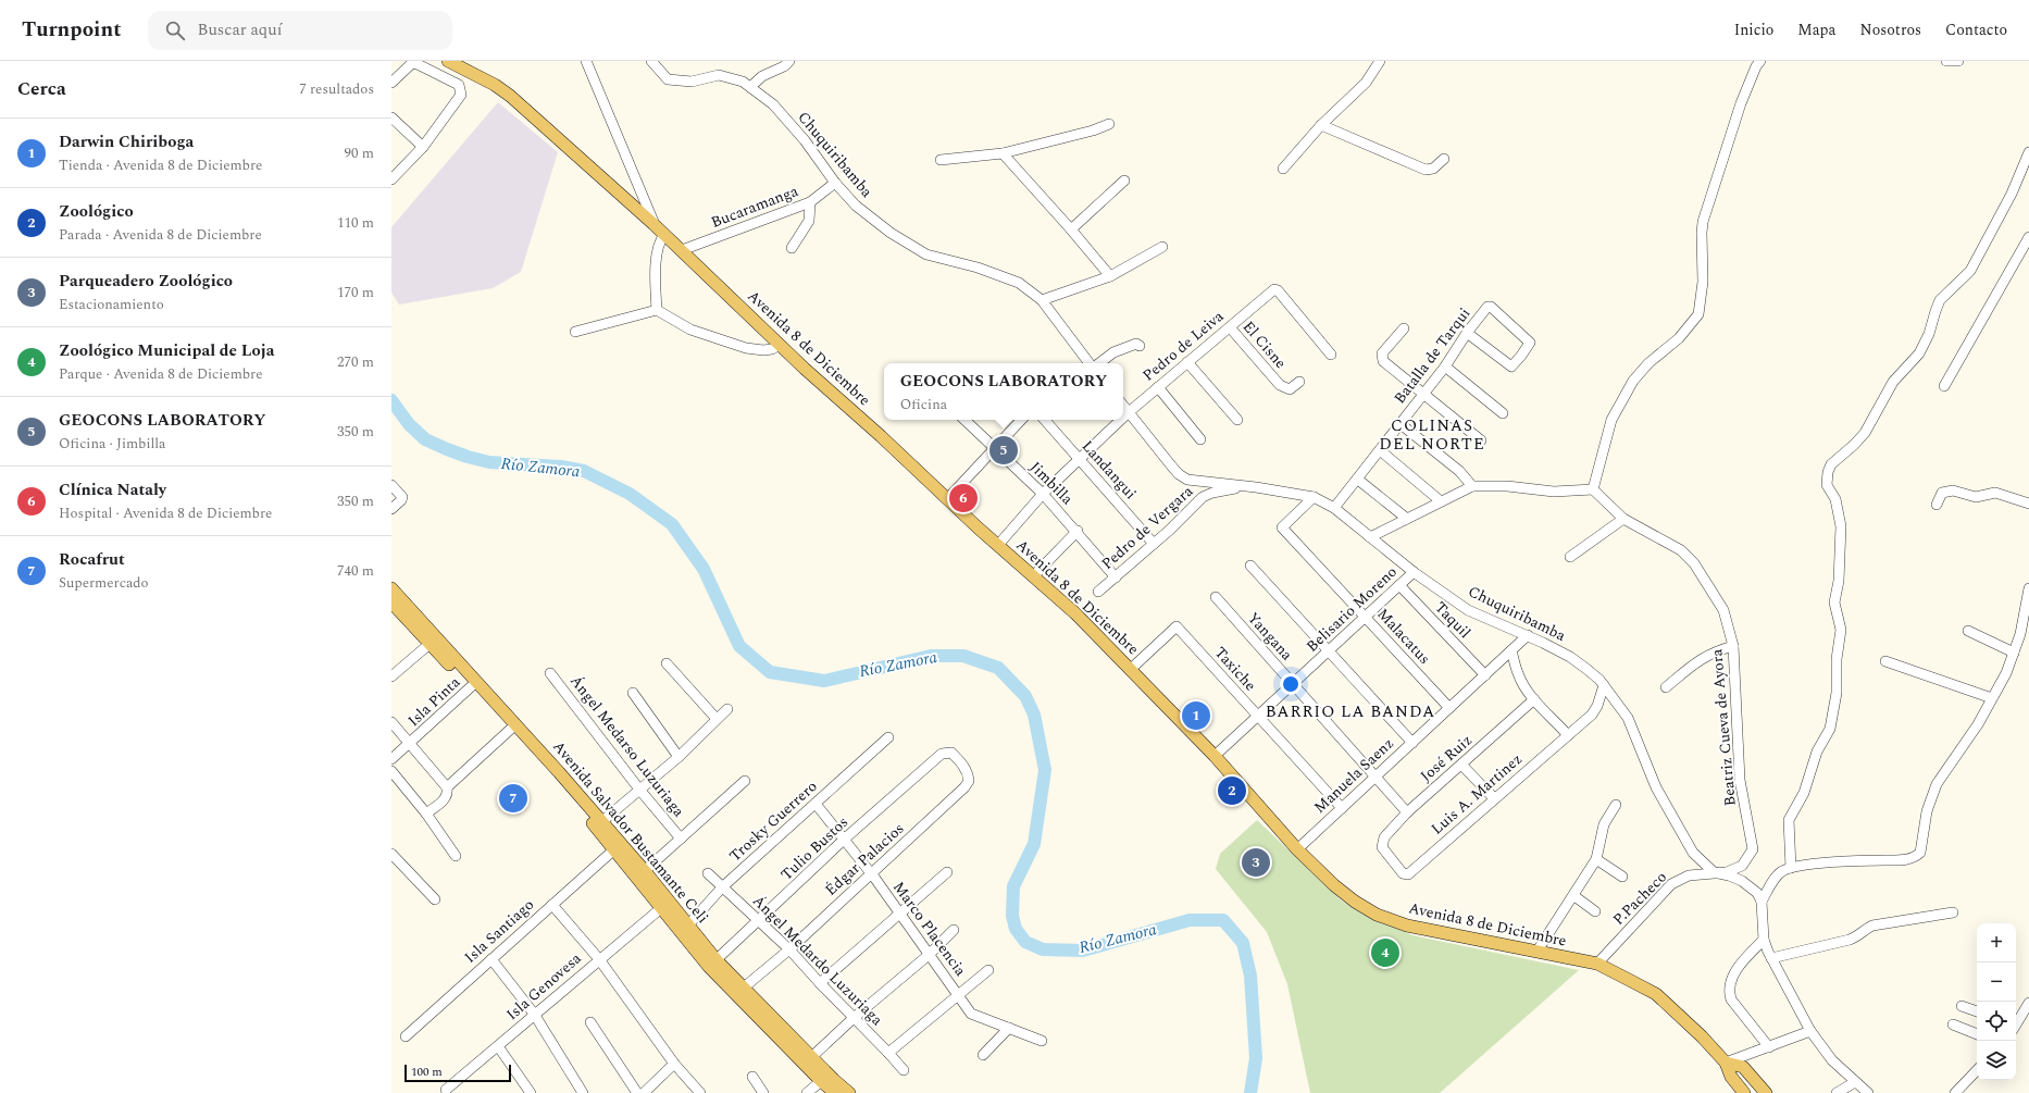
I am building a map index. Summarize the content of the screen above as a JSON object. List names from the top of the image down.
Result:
{
  "streets": {
    "main road": ["Avenida 8 de Diciembre", "Avenida Salvador Bustamante Celi"],
    "street": [
      "Chuquiribamba",
      "Bucaramanga",
      "El Cisne",
      "Pedro de Leiva",
      "Batalla de Tarqui",
      "Landangui",
      "Jimbilla",
      "Pedro de Vergara",
      "Belisario Moreno",
      "Taquil",
      "Yangana",
      "Malacatus",
      "Taxiche",
      "Isla Pinta",
      "Beatriz Cueva de Ayora",
      "Ángel Medarso Luzuriaga",
      "José Ruiz",
      "Manuela Saenz",
      "Luis A. Martinez",
      "Trosky Guerrero",
      "Tulio Bustos",
      "Édgar Palacios",
      "P.Pacheco",
      "Marco Placencia",
      "Isla Santiago",
      "Ángel Medardo Luzuriaga",
      "Isla Genovesa"
    ]
  },
  "crossings": [
    ["Chuquiribamba", "Bucaramanga"],
    ["Chuquiribamba", "Pedro de Leiva"],
    ["Chuquiribamba", "Batalla de Tarqui"],
    ["Chuquiribamba", "Pedro de Vergara"],
    ["Chuquiribamba", "Belisario Moreno"],
    ["Chuquiribamba", "Malacatus"],
    ["Chuquiribamba", "Beatriz Cueva de Ayora"],
    ["Chuquiribamba", "Manuela Saenz"],
    ["Chuquiribamba", "Luis A. Martinez"],
    ["Chuquiribamba", "P.Pacheco"],
    ["Bucaramanga", "Avenida 8 de Diciembre"],
    ["El Cisne", "Pedro de Leiva"],
    ["Pedro de Leiva", "Avenida 8 de Diciembre"],
    ["Pedro de Leiva", "Landangui"],
    ["Pedro de Leiva", "Jimbilla"],
    ["Avenida 8 de Diciembre", "Belisario Moreno"],
    ["Avenida 8 de Diciembre", "Taxiche"],
    ["Avenida 8 de Diciembre", "Manuela Saenz"],
    ["Avenida 8 de Diciembre", "P.Pacheco"],
    ["Landangui", "Pedro de Vergara"],
    ["Jimbilla", "Pedro de Vergara"],
    ["Belisario Moreno", "Taquil"],
    ["Belisario Moreno", "Yangana"],
    ["Belisario Moreno", "Malacatus"],
    ["Belisario Moreno", "Taxiche"],
    ["Taquil", "Manuela Saenz"],
    ["Yangana", "José Ruiz"],
    ["Yangana", "Manuela Saenz"],
    ["Malacatus", "Manuela Saenz"],
    ["Taxiche", "Manuela Saenz"],
    ["Isla Pinta", "Avenida Salvador Bustamante Celi"],
    ["Beatriz Cueva de Ayora", "P.Pacheco"],
    ["José Ruiz", "Luis A. Martinez"],
    ["Trosky Guerrero", "Avenida Salvador Bustamante Celi"],
    ["Trosky Guerrero", "Marco Placencia"],
    ["Trosky Guerrero", "Ángel Medardo Luzuriaga"],
    ["Avenida Salvador Bustamante Celi", "Tulio Bustos"],
    ["Avenida Salvador Bustamante Celi", "Édgar Palacios"],
    ["Avenida Salvador Bustamante Celi", "Isla Santiago"],
    ["Avenida Salvador Bustamante Celi", "Isla Genovesa"],
    ["Tulio Bustos", "Édgar Palacios"],
    ["Tulio Bustos", "Marco Placencia"],
    ["Tulio Bustos", "Ángel Medardo Luzuriaga"],
    ["Édgar Palacios", "Marco Placencia"],
    ["Édgar Palacios", "Ángel Medardo Luzuriaga"]
  ],
  "districts": ["COLINAS DEL NORTE", "BARRIO LA BANDA"],
  "water": ["Río Zamora"],
  "scale_bar": "100 m",
  "page": {
    "header": "Turnpoint",
    "search": "Buscar aquí",
    "nav": [
      "Inicio",
      "Mapa",
      "Nosotros",
      "Contacto"
    ],
    "heading": ["Cerca", "7 resultados"],
    "list": [
      {
        "mark": "1",
        "name": "Darwin Chiriboga",
        "note": "Tienda · Avenida 8 de Diciembre",
        "value": "90 m"
      },
      {
        "mark": "2",
        "name": "Zoológico",
        "note": "Parada · Avenida 8 de Diciembre",
        "value": "110 m"
      },
      {
        "mark": "3",
        "name": "Parqueadero Zoológico",
        "note": "Estacionamiento",
        "value": "170 m"
      },
      {
        "mark": "4",
        "name": "Zoológico Municipal de Loja",
        "note": "Parque · Avenida 8 de Diciembre",
        "value": "270 m"
      },
      {
        "mark": "5",
        "name": "GEOCONS LABORATORY",
        "note": "Oficina · Jimbilla",
        "value": "350 m"
      },
      {
        "mark": "6",
        "name": "Clínica Nataly",
        "note": "Hospital · Avenida 8 de Diciembre",
        "value": "350 m"
      },
      {
        "mark": "7",
        "name": "Rocafrut",
        "note": "Supermercado",
        "value": "740 m"
      }
    ],
    "popup": ["GEOCONS LABORATORY", "Oficina"],
    "pins": [
      "5",
      "6",
      "1",
      "2",
      "7",
      "3",
      "4"
    ],
    "map_buttons": ["+", "−"],
    "scale": "100 m"
  }
}
